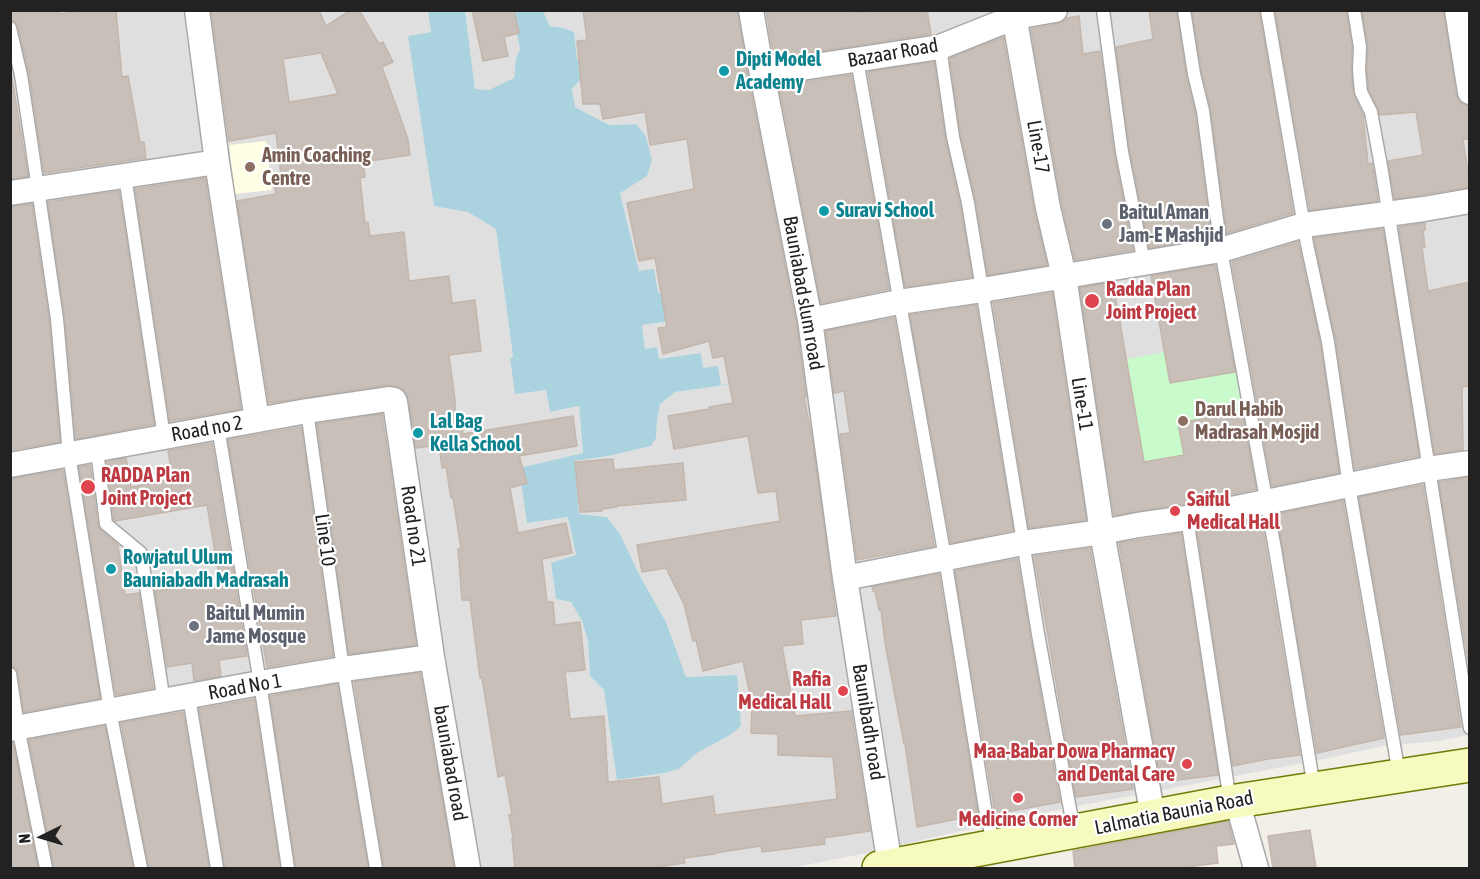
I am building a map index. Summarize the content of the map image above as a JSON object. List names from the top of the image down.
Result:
{
  "streets": {
    "street": [
      "Bazaar Road",
      "Line-17",
      "Bauniabad slum road",
      "Line-11",
      "Road no 2",
      "Road no 21",
      "Road No 1",
      "Baunibadh road",
      "bauniabad road",
      "Lalmatia Baunia Road"
    ],
    "lane": ["Line 10"]
  },
  "crossings": [
    ["Bazaar Road", "Line-17"],
    ["Bazaar Road", "Bauniabad slum road"],
    ["Line-17", "Line-11"],
    ["Bauniabad slum road", "Baunibadh road"],
    ["Line-11", "Lalmatia Baunia Road"],
    ["Road no 2", "Road no 21"],
    ["Road no 2", "Line 10"],
    ["Road no 21", "Road No 1"],
    ["Road no 21", "bauniabad road"],
    ["Line 10", "Road No 1"],
    ["Road No 1", "bauniabad road"],
    ["Baunibadh road", "Lalmatia Baunia Road"]
  ],
  "places": [
    "Dipti Model Academy",
    "Amin Coaching Centre",
    "Suravi School",
    "Baitul Aman Jam-E Mashjid",
    "Radda Plan Joint Project",
    "Darul Habib Madrasah Mosjid",
    "Lal Bag Kella School",
    "RADDA Plan Joint Project",
    "Saiful Medical Hall",
    "Rowjatul Ulum Bauniabadh Madrasah",
    "Baitul Mumin Jame Mosque",
    "Rafia Medical Hall",
    "Maa-Babar Dowa Pharmacy and Dental Care",
    "Medicine Corner"
  ],
  "north": "left"
}
